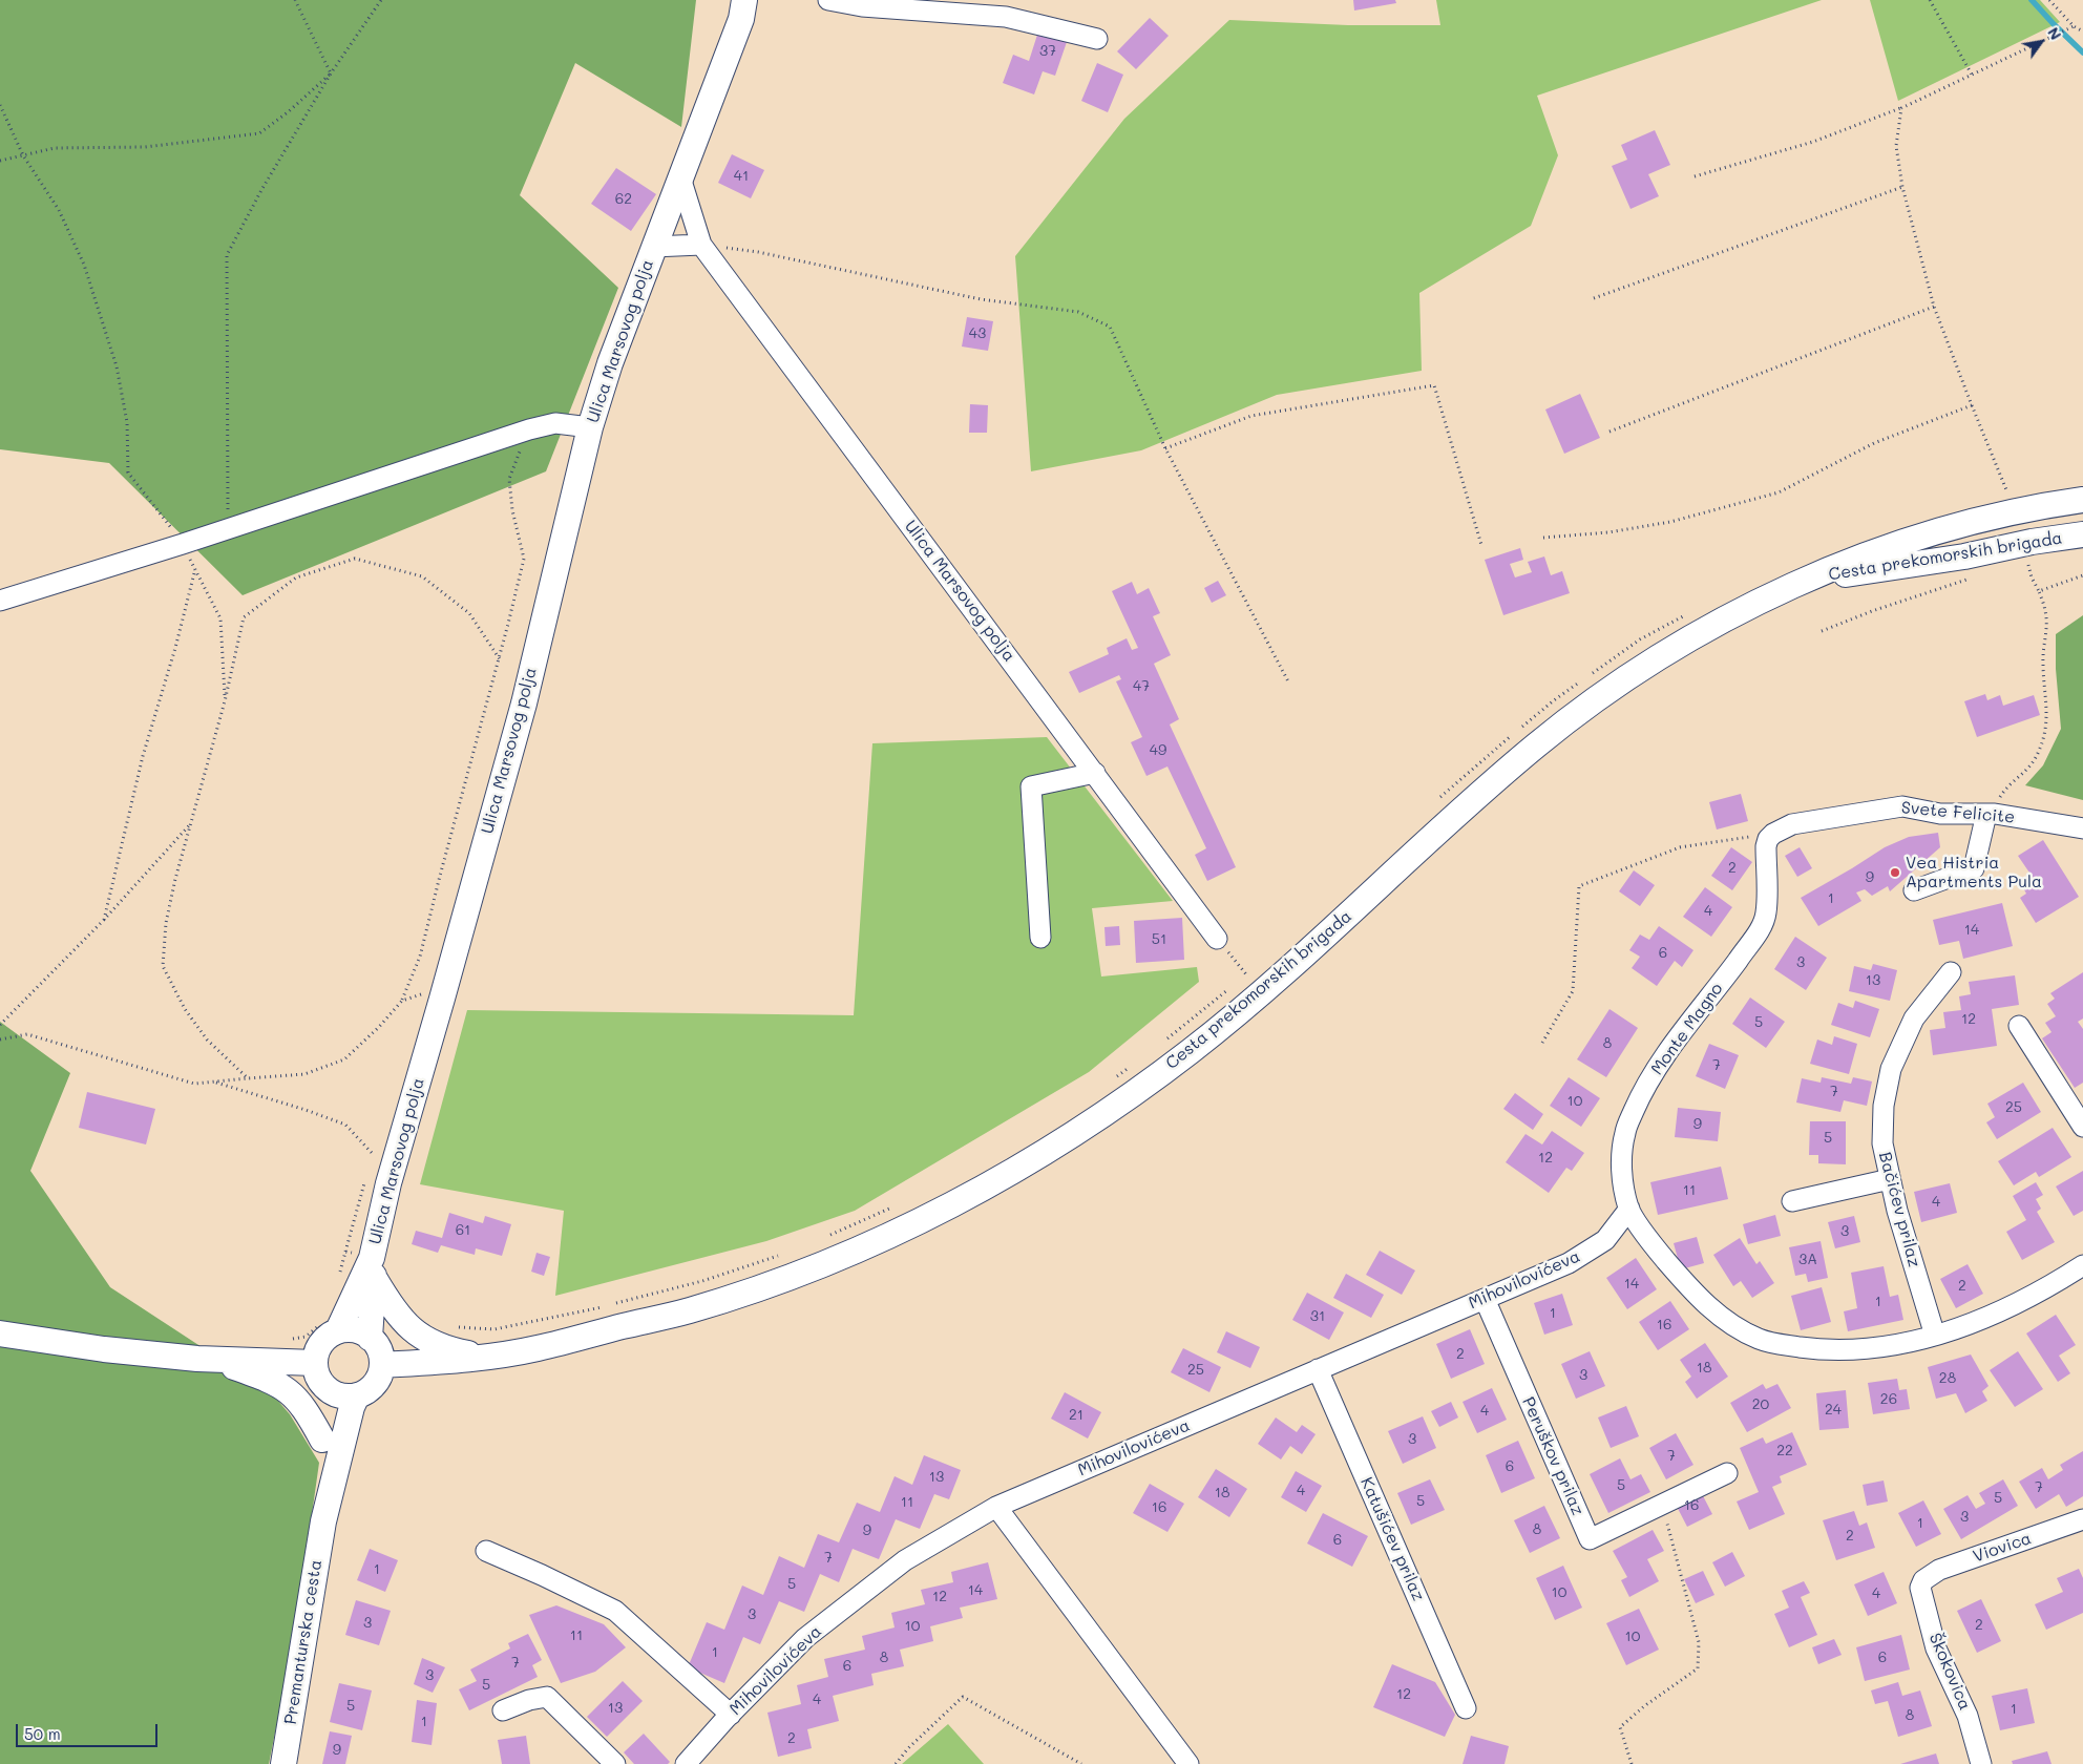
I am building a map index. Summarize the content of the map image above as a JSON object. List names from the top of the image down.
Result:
{
  "streets": {
    "main road": ["Ulica Marsovog polja", "Cesta prekomorskih brigada", "Premanturska cesta"],
    "street": [
      "Svete Felicite",
      "Monte Magno",
      "Bačićev prilaz",
      "Mihovilovićeva",
      "Peruškov prilaz",
      "Katušićev prilaz",
      "Viovica",
      "Škokovica"
    ]
  },
  "crossings": [
    ["Ulica Marsovog polja", "Cesta prekomorskih brigada"],
    ["Ulica Marsovog polja", "Premanturska cesta"],
    ["Cesta prekomorskih brigada", "Premanturska cesta"],
    ["Svete Felicite", "Monte Magno"],
    ["Monte Magno", "Bačićev prilaz"],
    ["Monte Magno", "Mihovilovićeva"],
    ["Mihovilovićeva", "Peruškov prilaz"],
    ["Mihovilovićeva", "Katušićev prilaz"],
    ["Viovica", "Škokovica"]
  ],
  "places": ["Vea Histria Apartments Pula"],
  "house_numbers": [
    "37",
    "41",
    "62",
    "43",
    "47",
    "49",
    "2",
    "9",
    "1",
    "4",
    "14",
    "51",
    "6",
    "3",
    "13",
    "12",
    "5",
    "8",
    "7",
    "7",
    "10",
    "25",
    "9",
    "5",
    "12",
    "11",
    "4",
    "61",
    "3",
    "3A",
    "14",
    "2",
    "1",
    "1",
    "31",
    "16",
    "2",
    "18",
    "25",
    "3",
    "28",
    "26",
    "20",
    "24",
    "4",
    "21",
    "3",
    "22",
    "7",
    "6",
    "13",
    "5",
    "7",
    "4",
    "18",
    "5",
    "5",
    "11",
    "16",
    "16",
    "3",
    "1",
    "8",
    "9",
    "2",
    "6",
    "7",
    "1",
    "5",
    "14",
    "10",
    "4",
    "12",
    "3",
    "3",
    "2",
    "10",
    "11",
    "10",
    "1",
    "8",
    "6",
    "7",
    "6",
    "3",
    "5",
    "12",
    "4",
    "5",
    "13",
    "1",
    "8",
    "1",
    "2",
    "9"
  ],
  "scale_bar": "50 m",
  "north": "top right"
}
